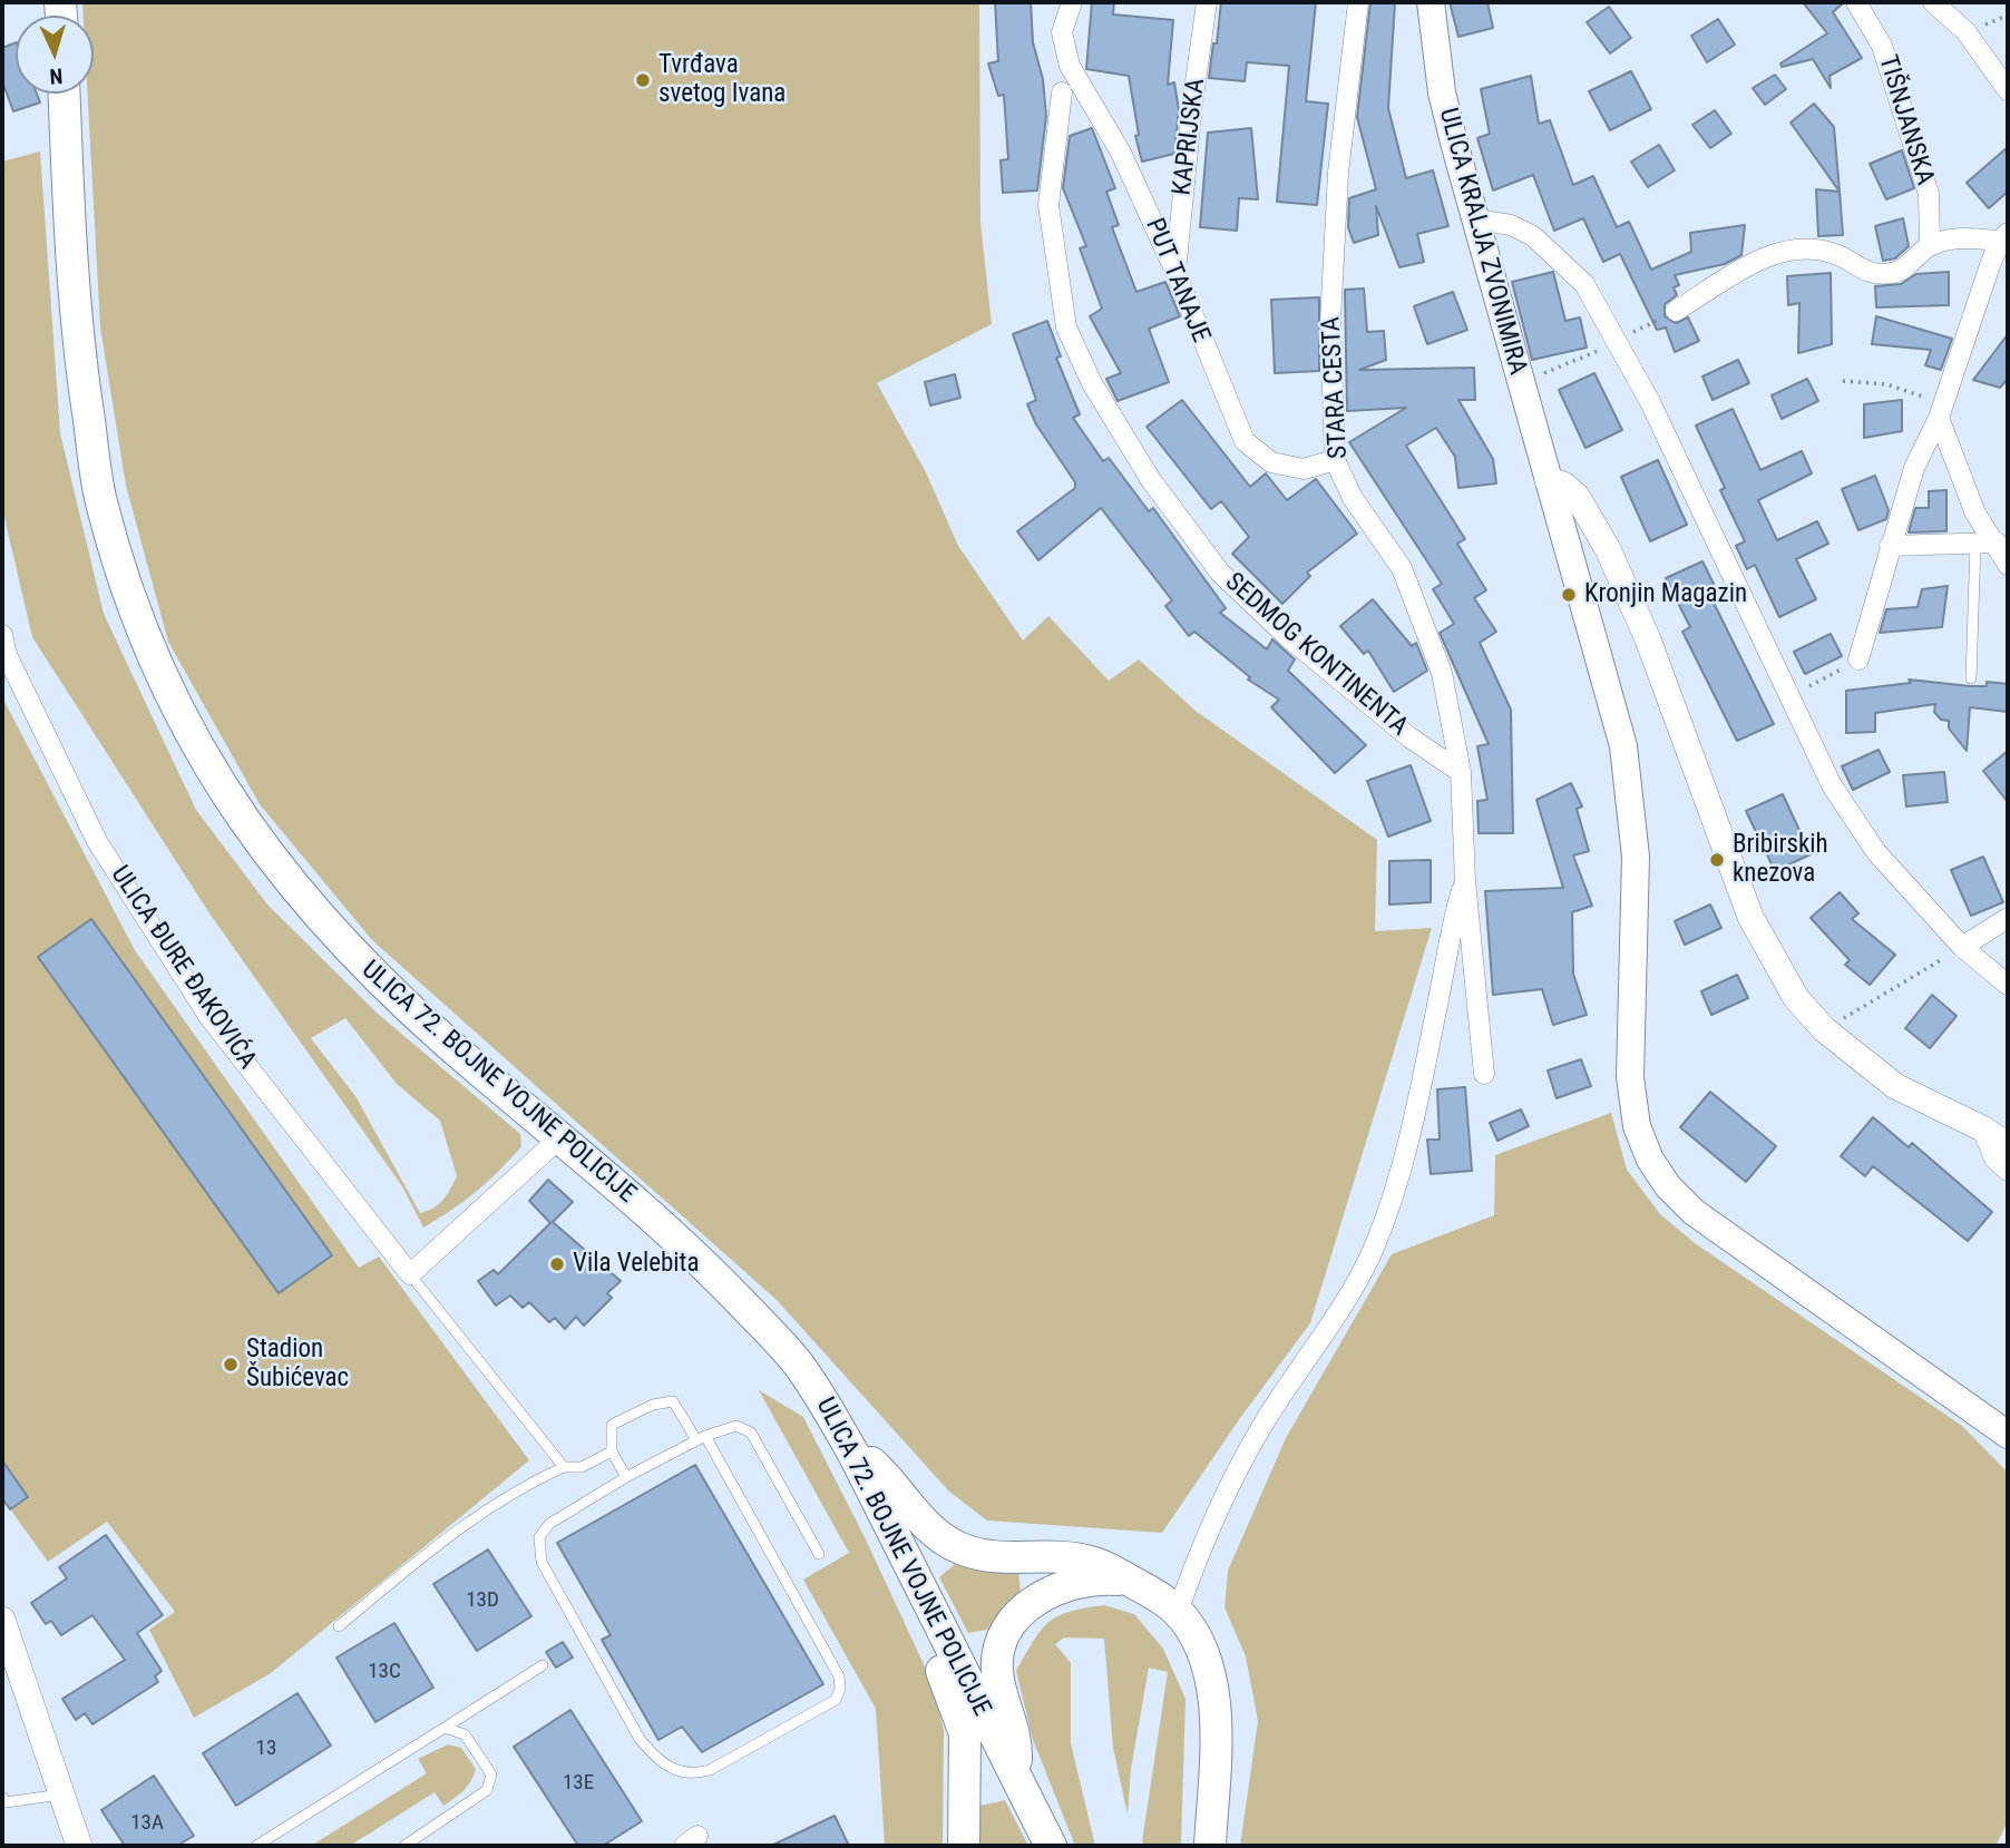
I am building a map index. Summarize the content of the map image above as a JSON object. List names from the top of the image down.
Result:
{
  "streets": {
    "main road": ["ULICA KRALJA ZVONIMIRA", "ULICA 72. BOJNE VOJNE POLICIJE"],
    "street": [
      "TIŠNJANSKA",
      "KAPRIJSKA",
      "PUT TANAJE",
      "STARA CESTA",
      "SEDMOG KONTINENTA",
      "ULICA ĐURE ĐAKOVIĆA"
    ]
  },
  "crossings": [
    ["KAPRIJSKA", "PUT TANAJE"],
    ["PUT TANAJE", "STARA CESTA"],
    ["STARA CESTA", "SEDMOG KONTINENTA"]
  ],
  "places": [
    "Tvrđava svetog Ivana",
    "Kronjin Magazin",
    "Bribirskih knezova",
    "Vila Velebita",
    "Stadion Šubićevac"
  ],
  "house_numbers": [
    "13D",
    "13C",
    "13",
    "13E",
    "13A"
  ],
  "north": "bottom"
}
